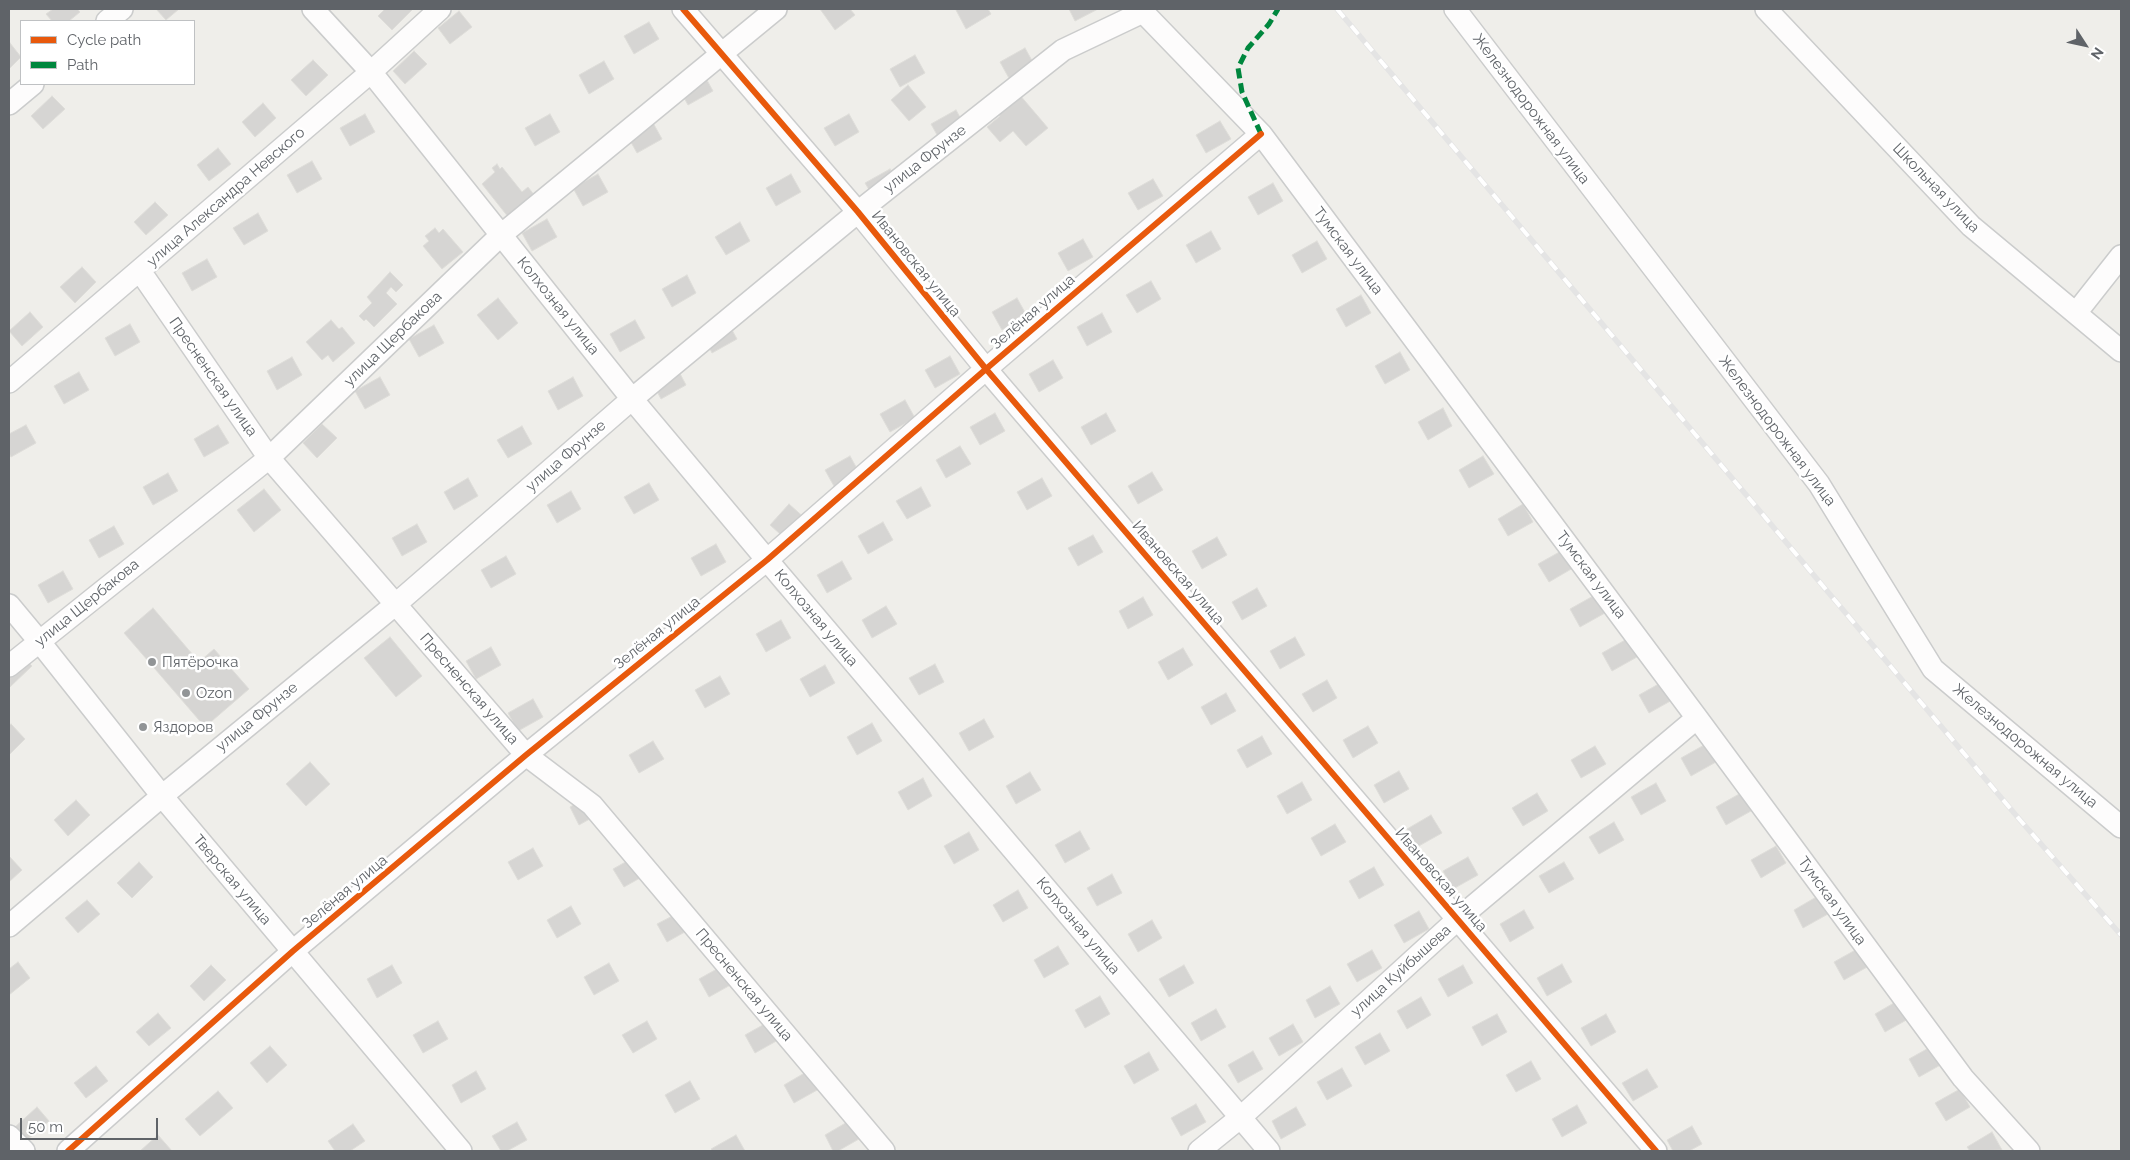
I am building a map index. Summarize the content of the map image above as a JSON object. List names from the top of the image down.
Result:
{
  "streets": {
    "street": [
      "Железнодорожная улица",
      "улица Фрунзе",
      "Школьная улица",
      "улица Александра Невского",
      "Тумская улица",
      "Ивановская улица",
      "Колхозная улица",
      "Зелёная улица",
      "улица Щербакова",
      "Пресненская улица",
      "Тверская улица",
      "улица Куйбышева"
    ]
  },
  "crossings": [
    ["улица Фрунзе", "Тумская улица"],
    ["улица Фрунзе", "Ивановская улица"],
    ["улица Фрунзе", "Колхозная улица"],
    ["улица Фрунзе", "Пресненская улица"],
    ["улица Фрунзе", "Тверская улица"],
    ["улица Александра Невского", "Колхозная улица"],
    ["улица Александра Невского", "Пресненская улица"],
    ["Тумская улица", "Зелёная улица"],
    ["Тумская улица", "улица Куйбышева"],
    ["Ивановская улица", "Зелёная улица"],
    ["Ивановская улица", "улица Щербакова"],
    ["Ивановская улица", "улица Куйбышева"],
    ["Колхозная улица", "Зелёная улица"],
    ["Колхозная улица", "улица Щербакова"],
    ["Колхозная улица", "улица Куйбышева"],
    ["Зелёная улица", "Пресненская улица"],
    ["Зелёная улица", "Тверская улица"],
    ["улица Щербакова", "Пресненская улица"],
    ["улица Щербакова", "Тверская улица"]
  ],
  "places": ["Пятёрочка", "Ozon", "Яздоров"],
  "legend": ["Cycle path", "Path"],
  "scale_bar": "50 m",
  "north": "bottom right"
}
